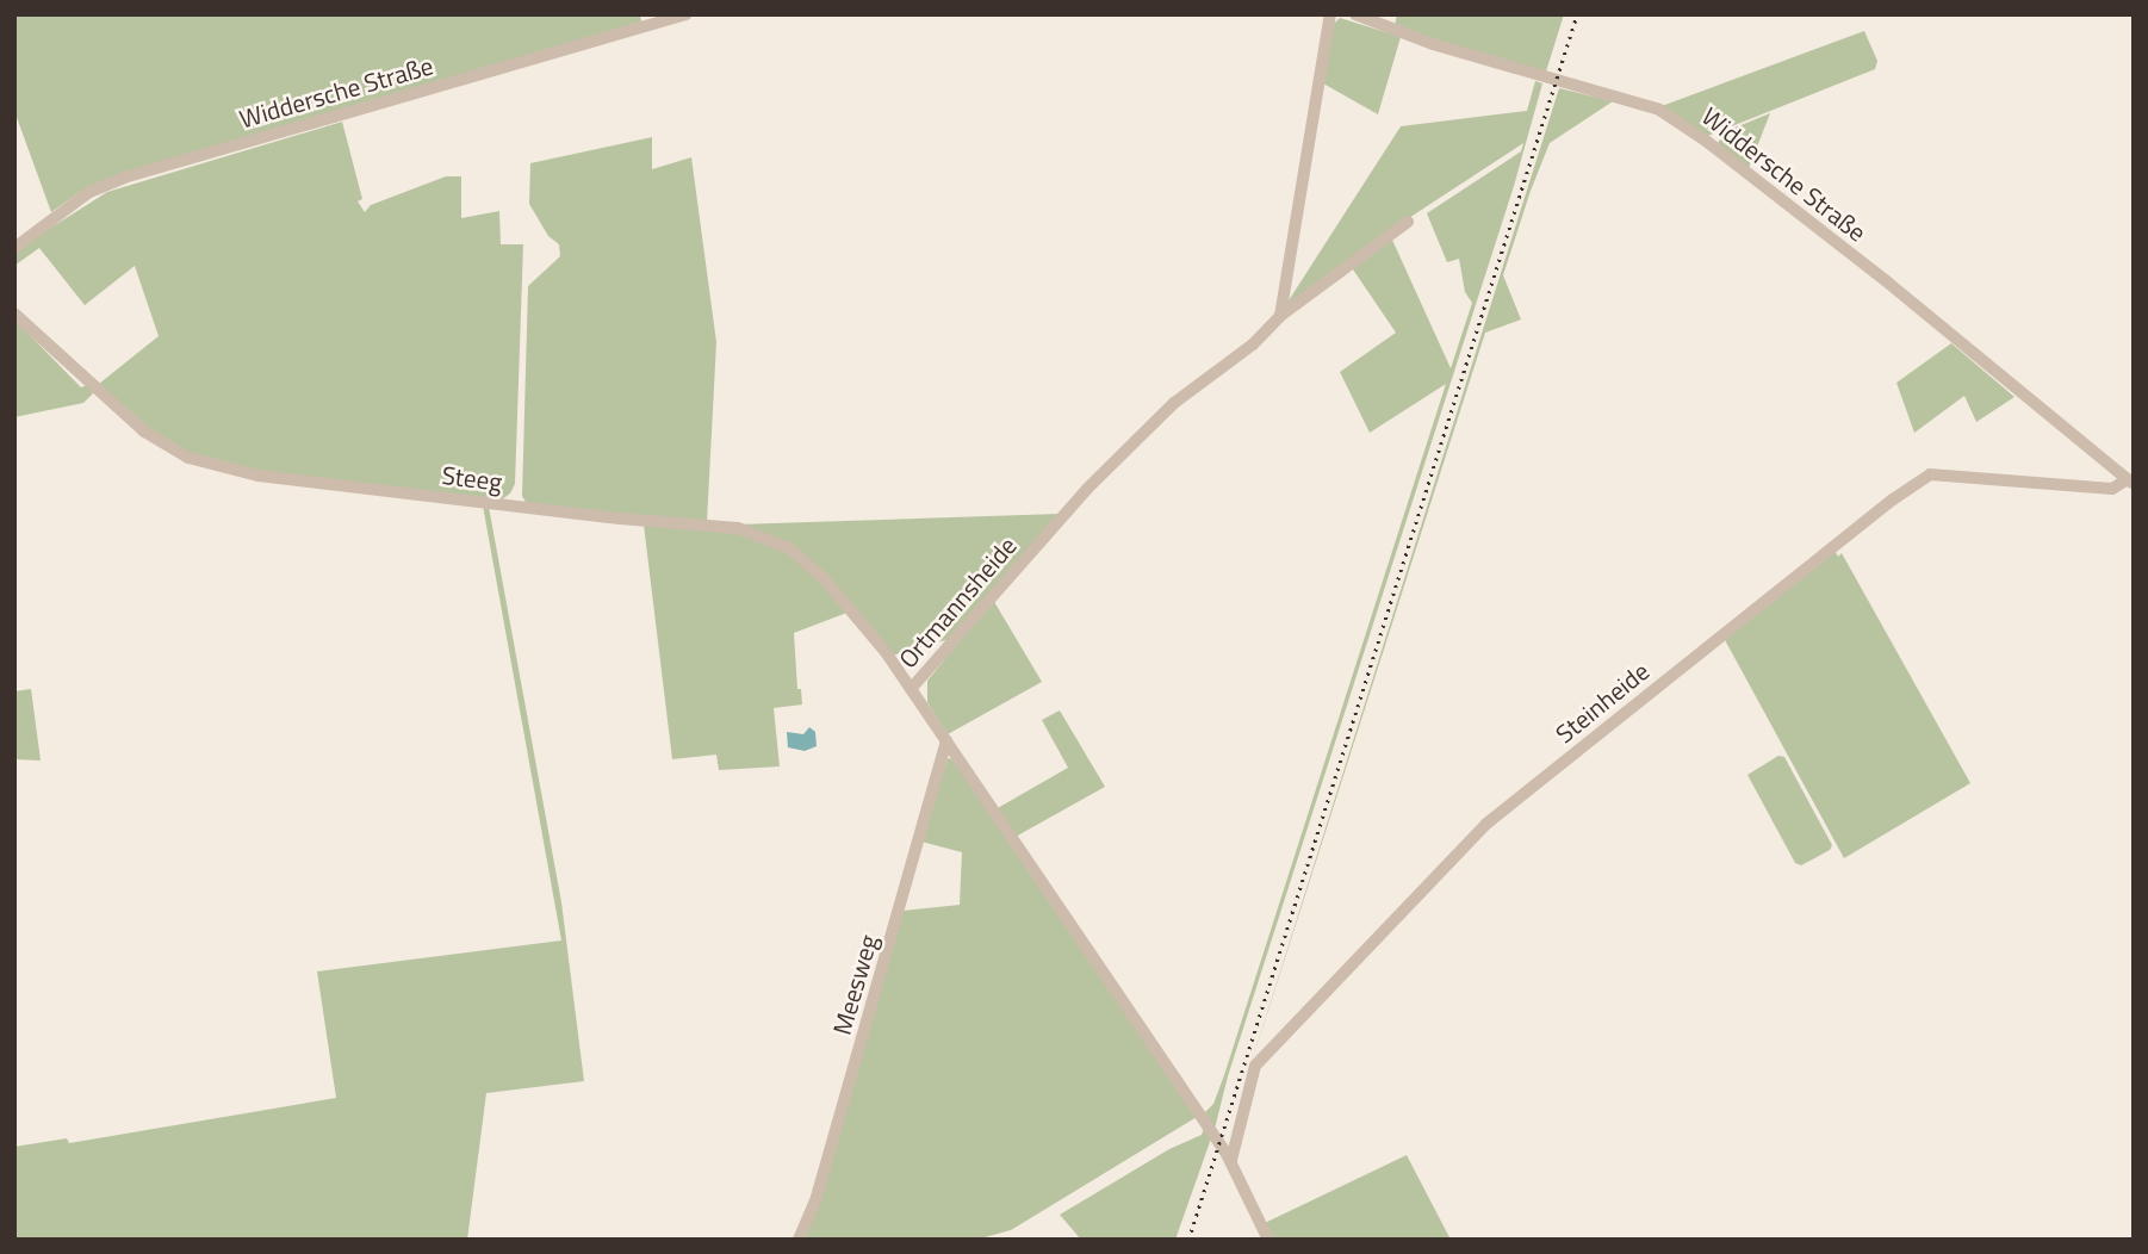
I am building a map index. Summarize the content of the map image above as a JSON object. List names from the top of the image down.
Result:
{
  "streets": {
    "street": [
      "Widdersche Straße",
      "Steeg",
      "Ortmannsheide",
      "Steinheide",
      "Meesweg"
    ]
  },
  "crossings": [
    ["Widdersche Straße", "Steinheide"],
    ["Steeg", "Ortmannsheide"],
    ["Ortmannsheide", "Steinheide"],
    ["Ortmannsheide", "Meesweg"]
  ]
}
